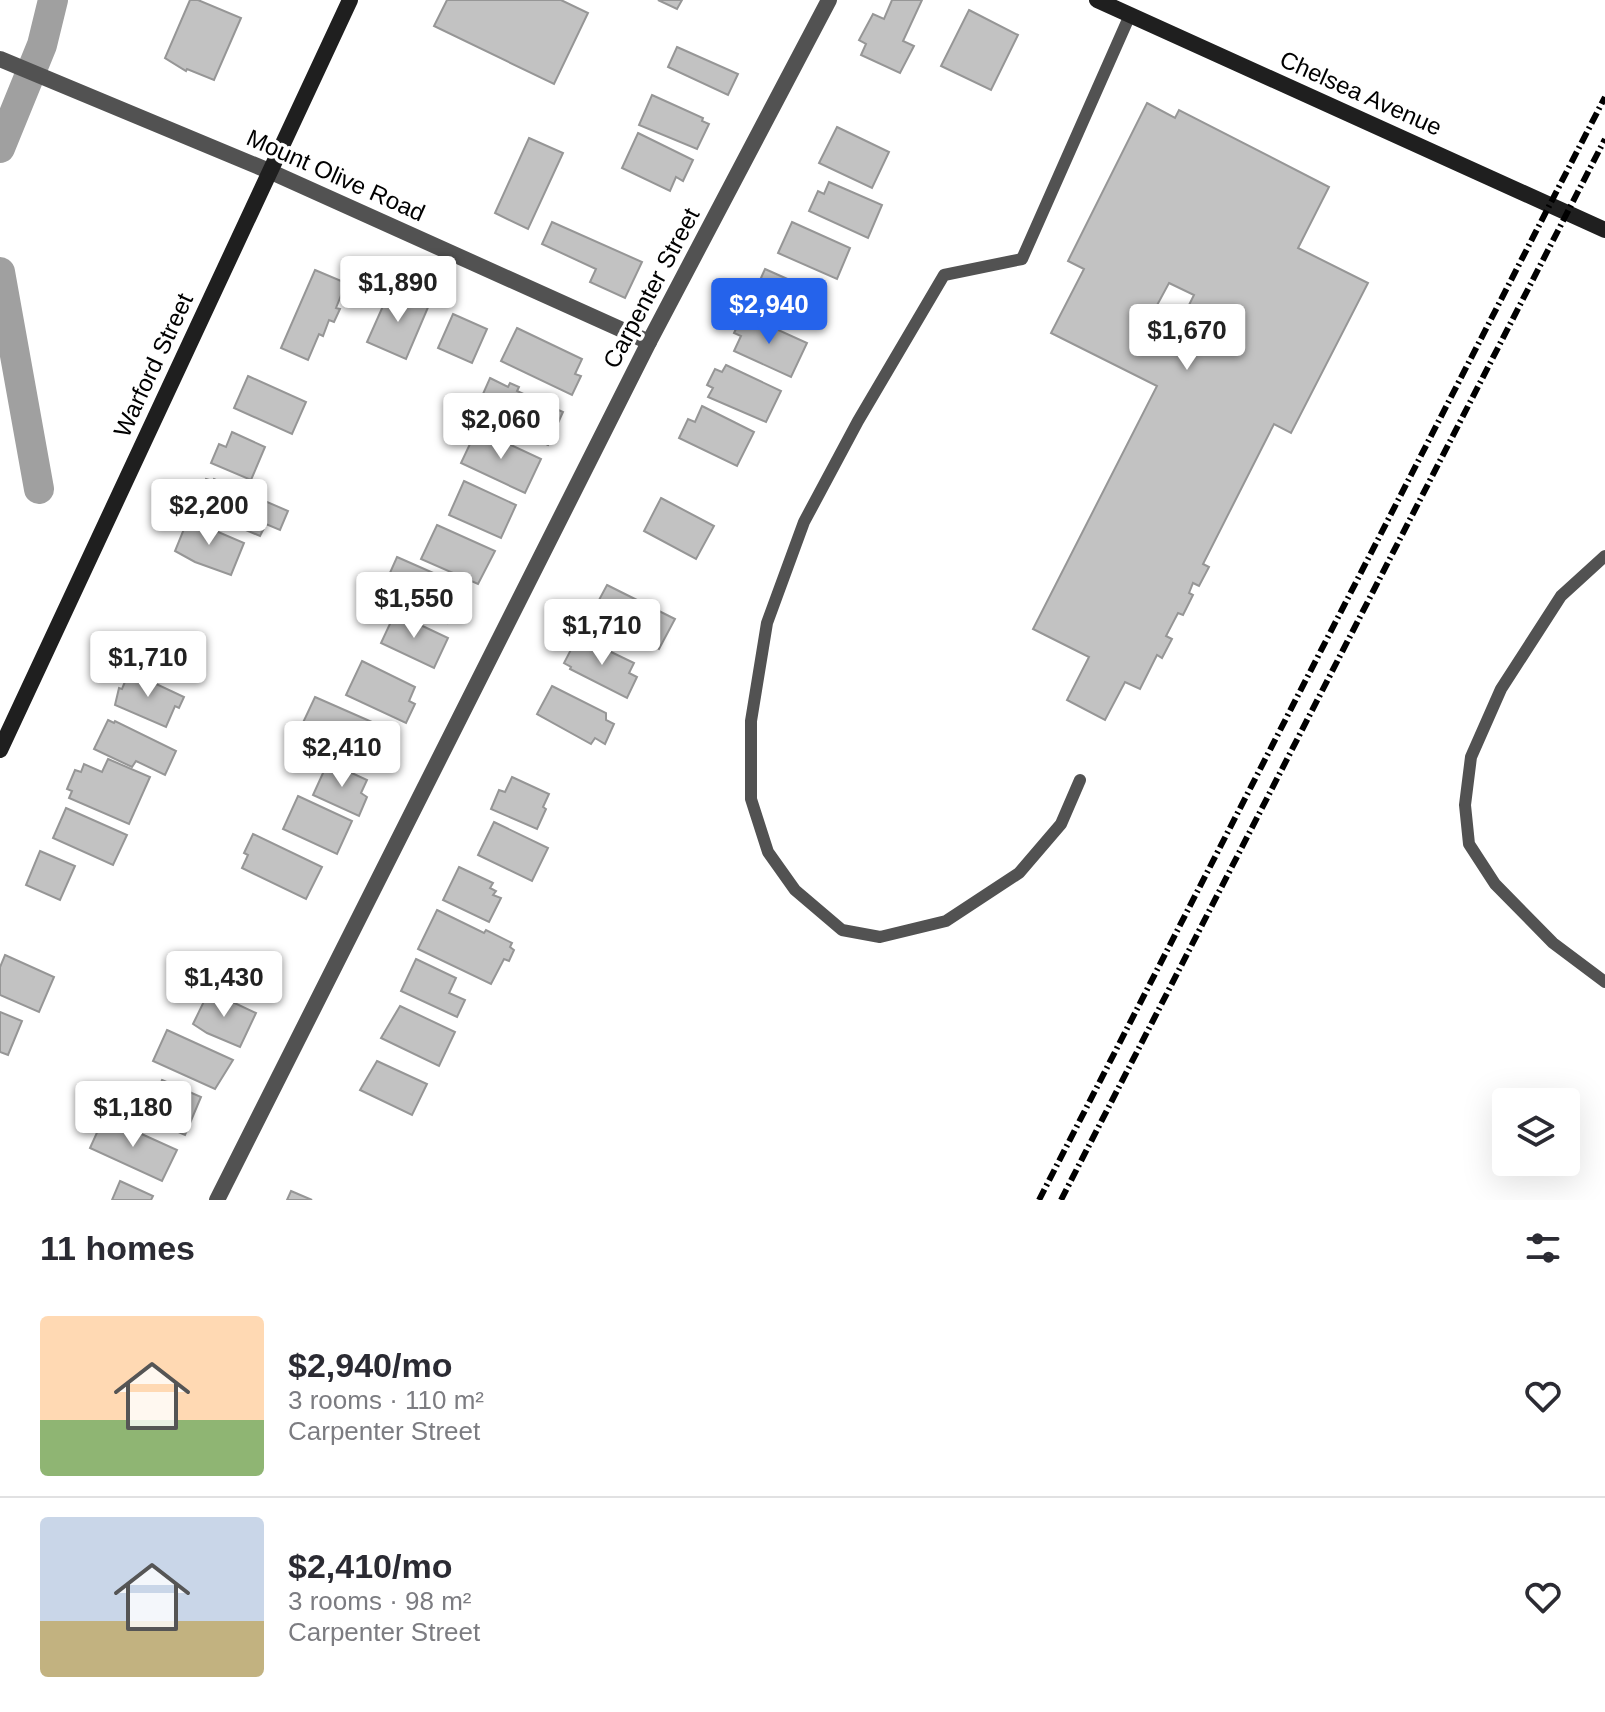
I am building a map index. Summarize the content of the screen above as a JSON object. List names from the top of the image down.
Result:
{
  "streets": {
    "main road": ["Chelsea Avenue", "Warford Street"],
    "street": ["Mount Olive Road", "Carpenter Street"]
  },
  "crossings": [
    ["Mount Olive Road", "Carpenter Street"],
    ["Mount Olive Road", "Warford Street"]
  ],
  "page": {
    "price": [
      "$1,890",
      "$2,940",
      "$1,670",
      "$2,060",
      "$2,200",
      "$1,550",
      "$1,710",
      "$1,710",
      "$2,410",
      "$1,430",
      "$1,180"
    ],
    "heading": "11 homes",
    "list": [
      {
        "name": "$2,940/mo",
        "note": "3 rooms · 110 m² · Carpenter Street"
      },
      {
        "name": "$2,410/mo",
        "note": "3 rooms · 98 m² · Carpenter Street"
      }
    ]
  }
}
